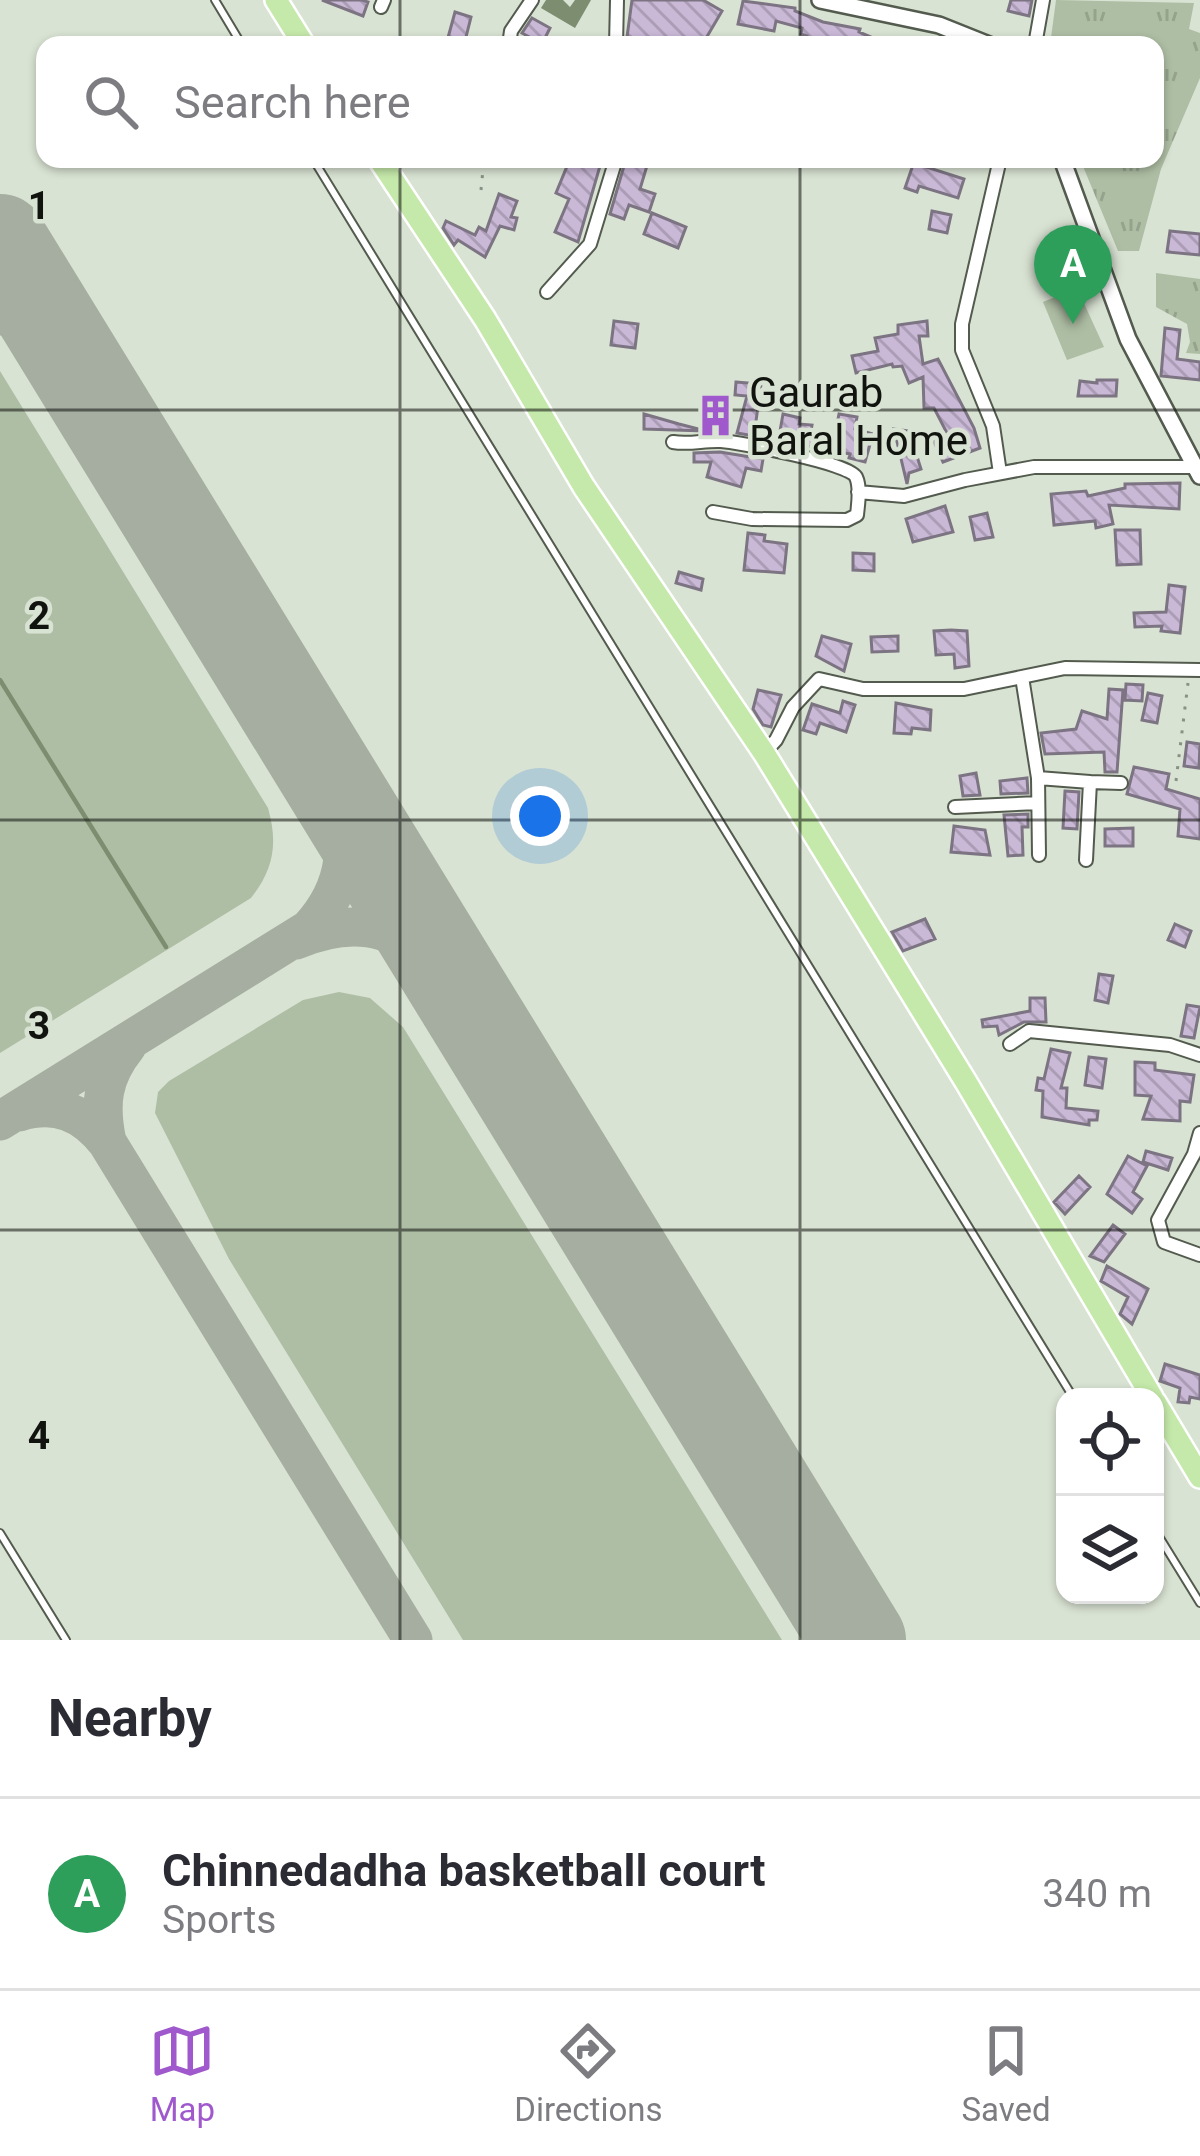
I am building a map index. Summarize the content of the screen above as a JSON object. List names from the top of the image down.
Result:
{
  "places": {
    "building": ["Gaurab Baral Home"]
  },
  "page": {
    "search": "Search here",
    "pins": "A",
    "heading": "Nearby",
    "list": [
      {
        "mark": "A",
        "name": "Chinnedadha basketball court",
        "note": "Sports",
        "value": "340 m"
      }
    ],
    "nav": ["Map", "Directions", "Saved"]
  },
  "grid": {
    "rows": [
      "1",
      "2",
      "3",
      "4"
    ]
  }
}
